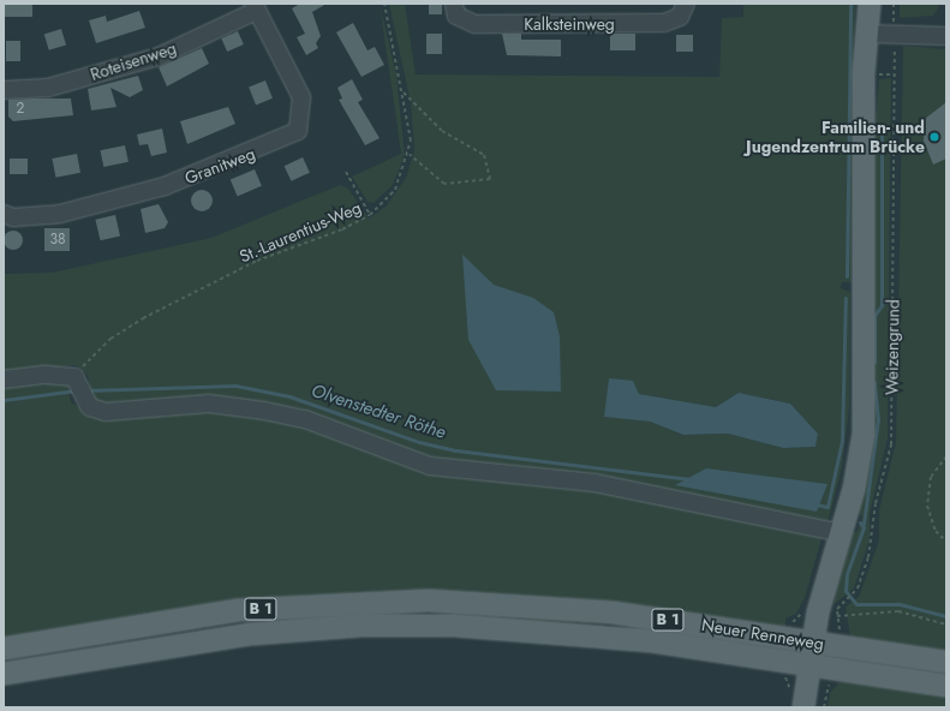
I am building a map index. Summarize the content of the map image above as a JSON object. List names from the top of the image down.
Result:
{
  "streets": {
    "main road": ["Weizengrund", "B 1", "Neuer Renneweg"],
    "street": ["Kalksteinweg", "Roteisenweg", "Granitweg"],
    "path": ["St.-Laurentius-Weg"]
  },
  "crossings": [
    ["Roteisenweg", "Granitweg"],
    ["Weizengrund", "Neuer Renneweg"]
  ],
  "water": ["Olvenstedter Röthe"],
  "places": ["Familien- und Jugendzentrum Brücke"],
  "house_numbers": ["2", "38"]
}
